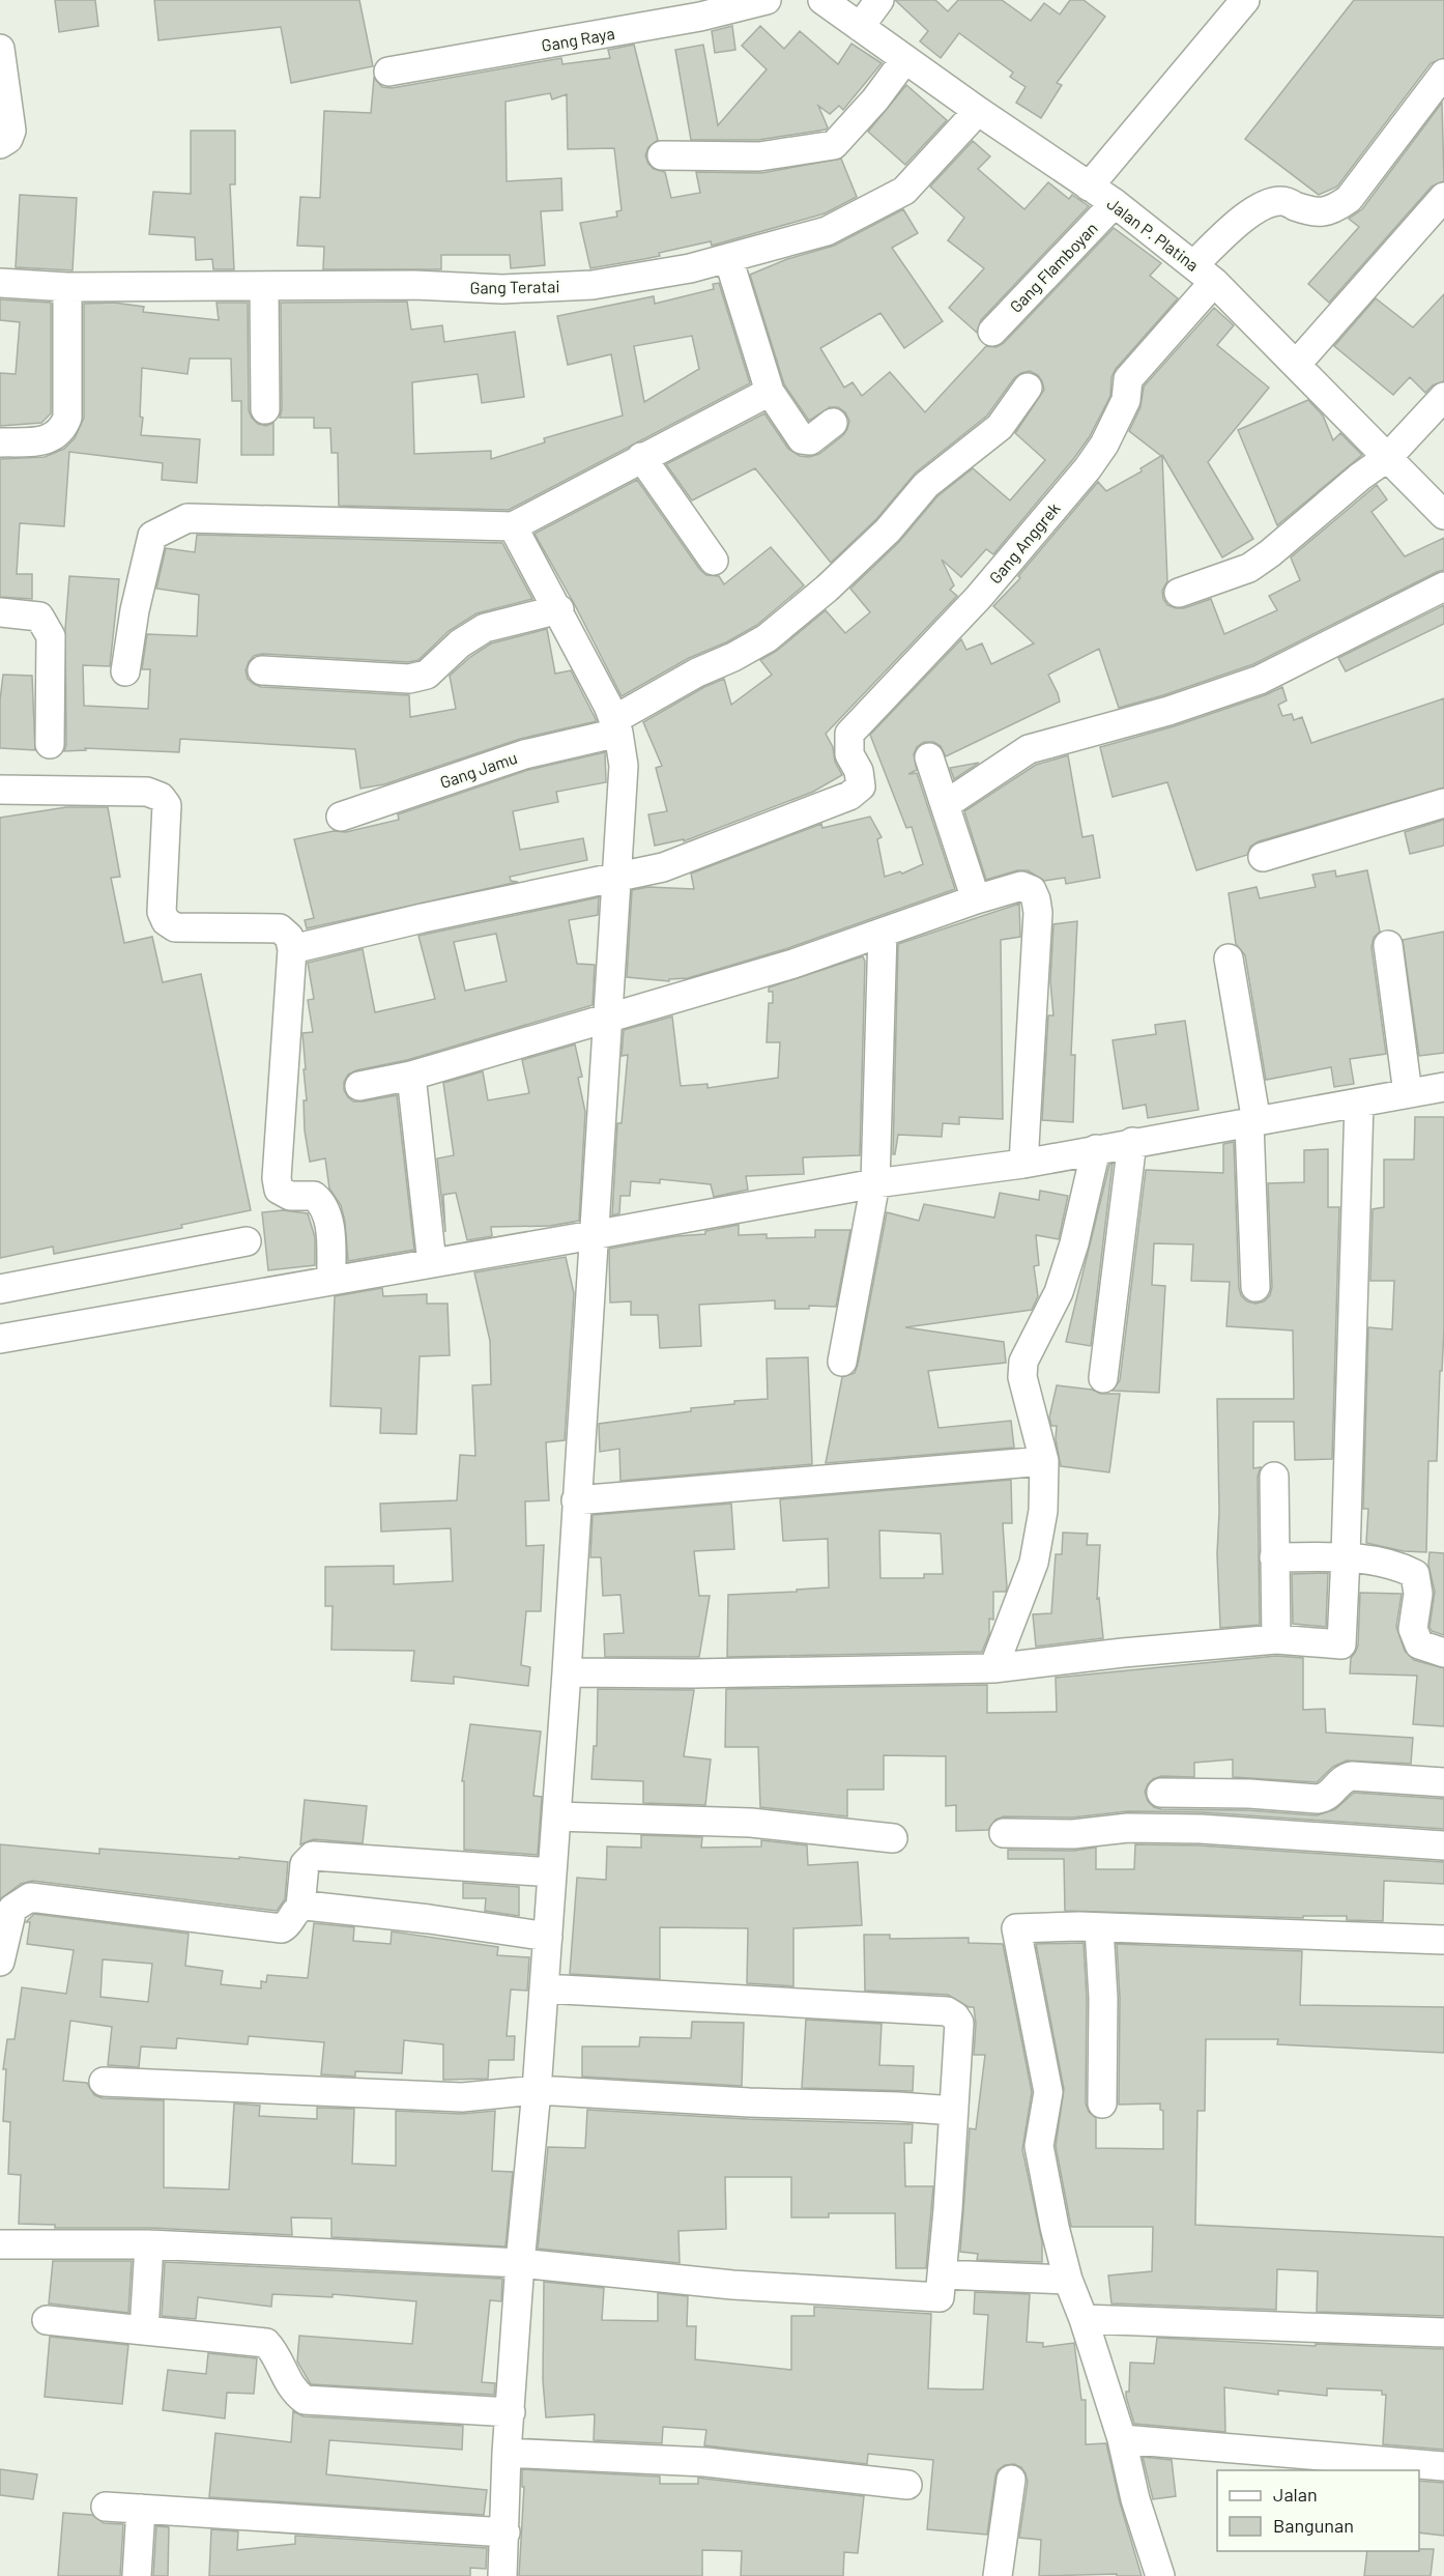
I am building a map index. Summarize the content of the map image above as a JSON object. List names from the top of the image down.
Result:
{
  "streets": {
    "street": [
      "Gang Raya",
      "Jalan P. Platina",
      "Gang Flamboyan",
      "Gang Teratai",
      "Gang Anggrek",
      "Gang Jamu"
    ]
  },
  "crossings": [
    ["Jalan P. Platina", "Gang Flamboyan"],
    ["Jalan P. Platina", "Gang Teratai"],
    ["Jalan P. Platina", "Gang Anggrek"]
  ],
  "legend": ["Jalan", "Bangunan"]
}
